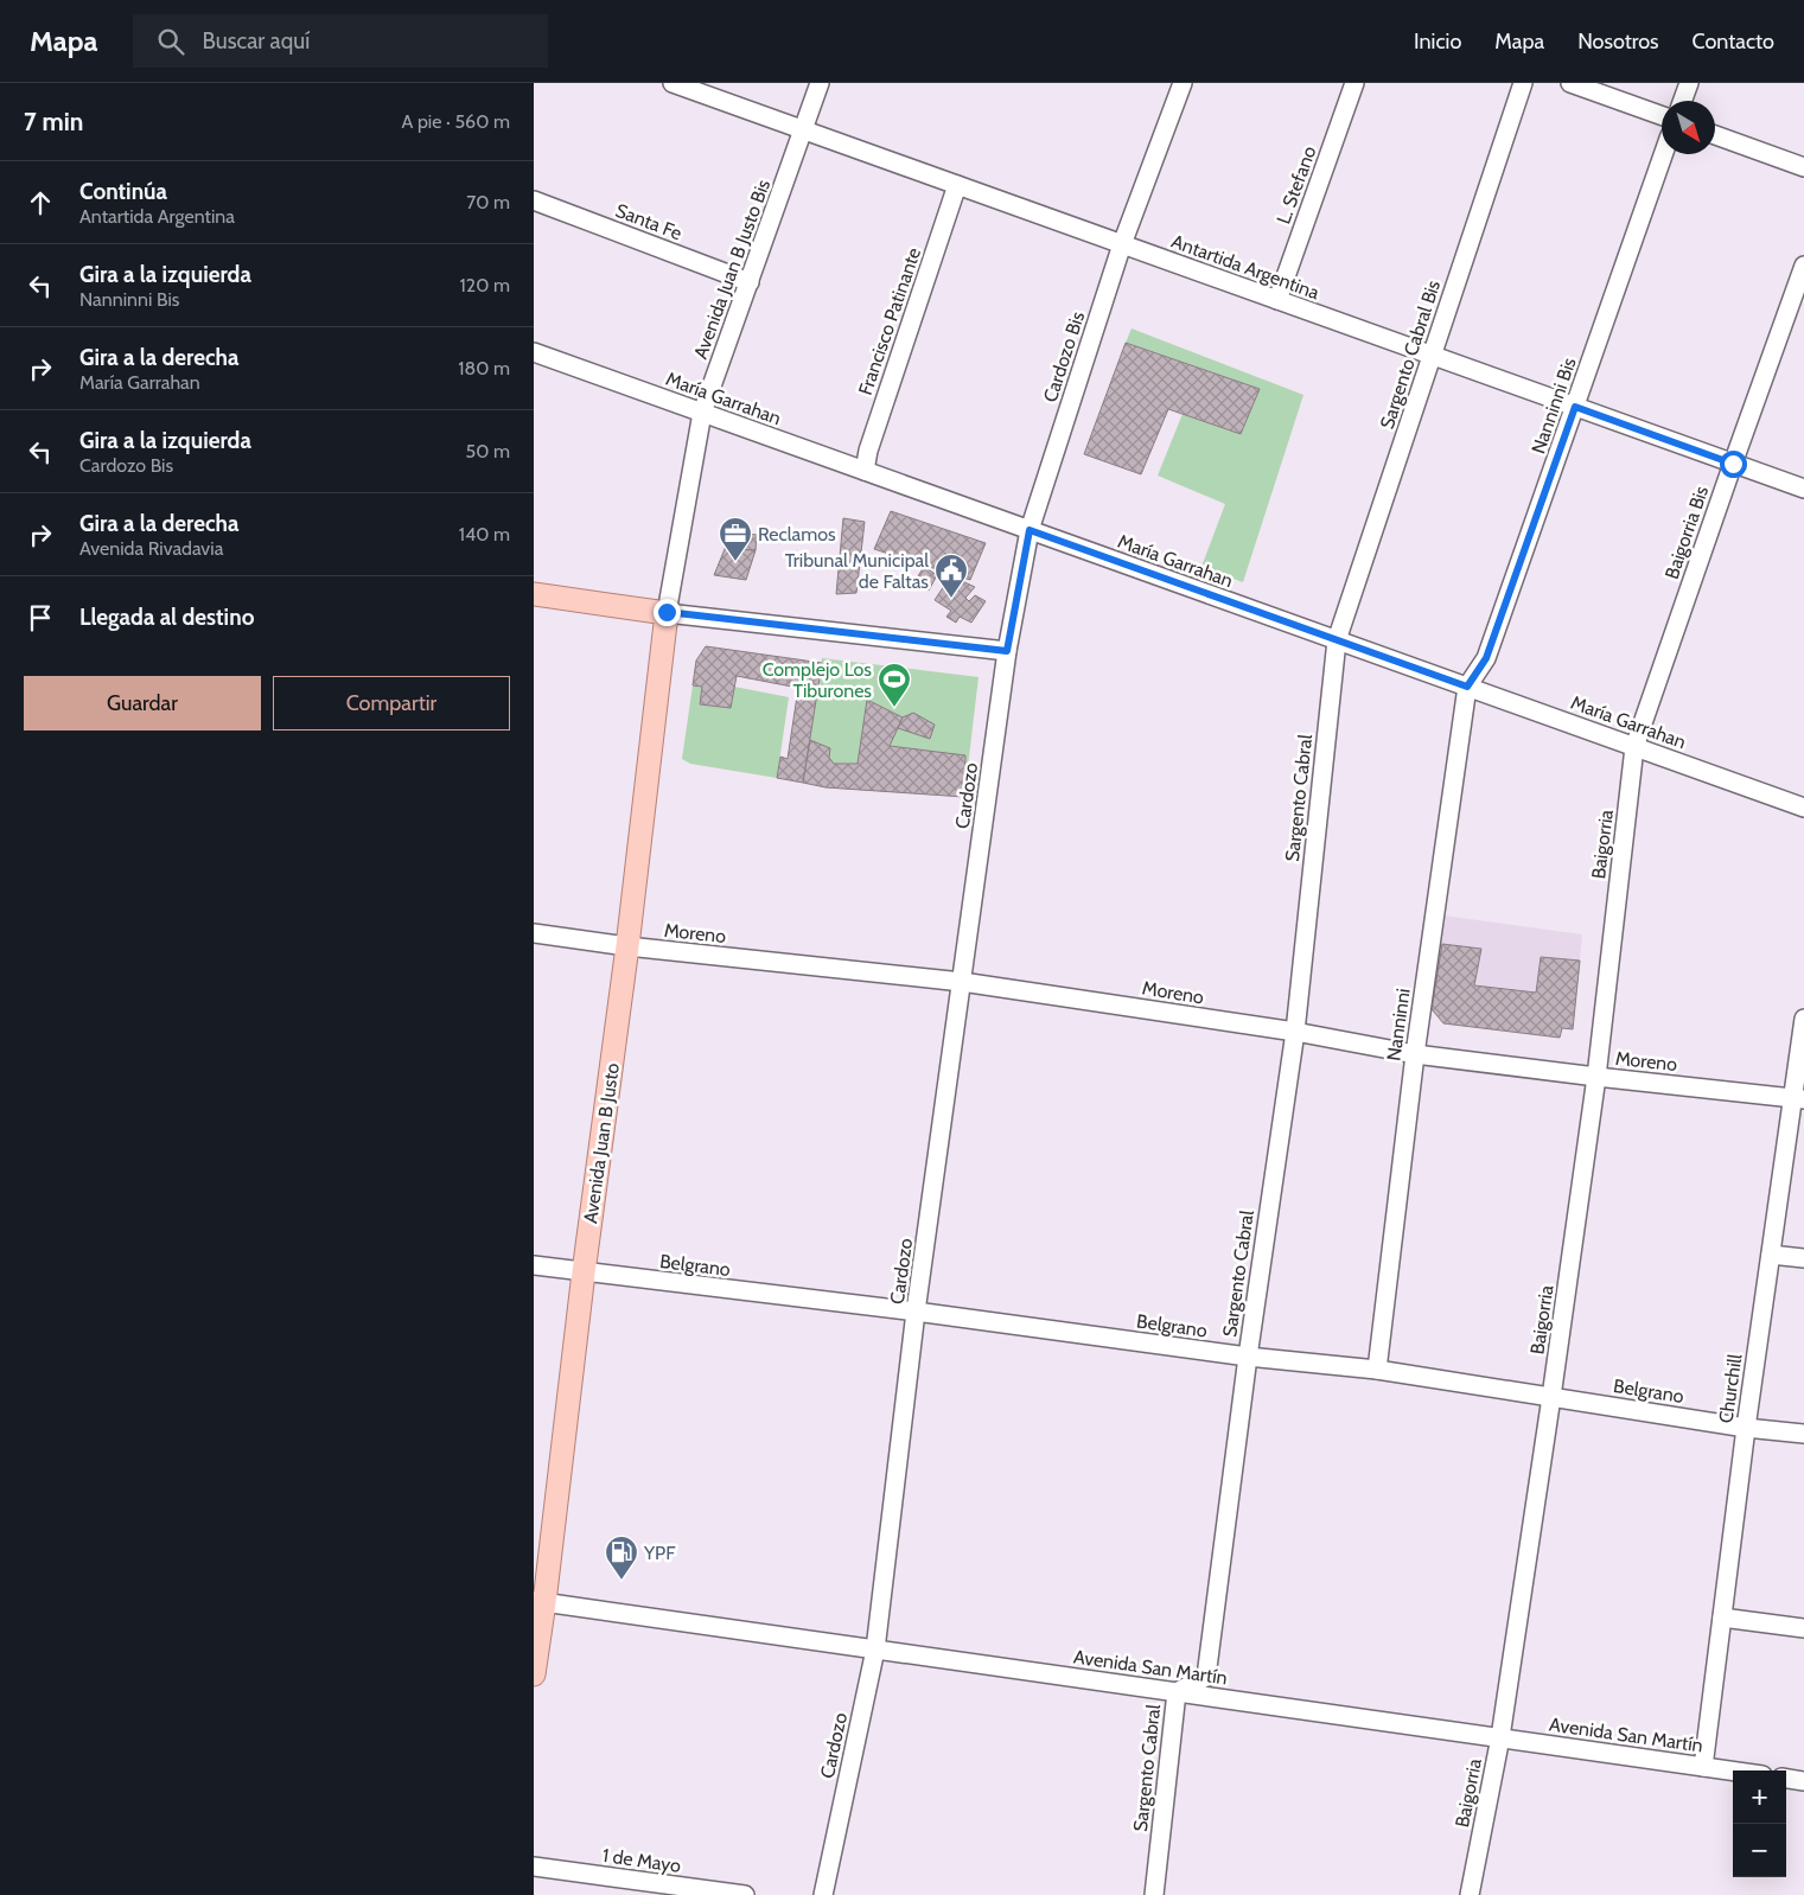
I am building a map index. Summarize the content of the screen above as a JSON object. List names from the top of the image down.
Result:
{
  "streets": {
    "main road": ["Avenida Juan B Justo"],
    "street": [
      "L. Stefano",
      "Santa Fe",
      "Antartida Argentina",
      "Avenida Juan B Justo Bis",
      "Francisco Patinante",
      "Sargento Cabral Bis",
      "Cardozo Bis",
      "María Garrahan",
      "Nanninni Bis",
      "Baigorria Bis",
      "Cardozo",
      "Sargento Cabral",
      "Baigorria",
      "Moreno",
      "Nanninni",
      "Belgrano",
      "Churchill",
      "Avenida San Martín",
      "1 de Mayo"
    ]
  },
  "crossings": [
    ["L. Stefano", "Antartida Argentina"],
    ["Santa Fe", "Avenida Juan B Justo Bis"],
    ["Antartida Argentina", "Avenida Juan B Justo Bis"],
    ["Antartida Argentina", "Francisco Patinante"],
    ["Antartida Argentina", "Sargento Cabral Bis"],
    ["Antartida Argentina", "Cardozo Bis"],
    ["Antartida Argentina", "Nanninni Bis"],
    ["Antartida Argentina", "Baigorria Bis"],
    ["Avenida Juan B Justo Bis", "María Garrahan"],
    ["Avenida Juan B Justo Bis", "Avenida Juan B Justo"],
    ["Francisco Patinante", "María Garrahan"],
    ["Sargento Cabral Bis", "María Garrahan"],
    ["Sargento Cabral Bis", "Sargento Cabral"],
    ["Cardozo Bis", "María Garrahan"],
    ["Cardozo Bis", "Cardozo"],
    ["María Garrahan", "Nanninni Bis"],
    ["María Garrahan", "Baigorria Bis"],
    ["María Garrahan", "Sargento Cabral"],
    ["María Garrahan", "Baigorria"],
    ["María Garrahan", "Nanninni"],
    ["Nanninni Bis", "Nanninni"],
    ["Baigorria Bis", "Baigorria"],
    ["Cardozo", "Moreno"],
    ["Cardozo", "Belgrano"],
    ["Cardozo", "Avenida San Martín"],
    ["Sargento Cabral", "Moreno"],
    ["Sargento Cabral", "Belgrano"],
    ["Sargento Cabral", "Avenida San Martín"],
    ["Baigorria", "Moreno"],
    ["Baigorria", "Belgrano"],
    ["Baigorria", "Avenida San Martín"],
    ["Moreno", "Nanninni"],
    ["Moreno", "Avenida Juan B Justo"],
    ["Moreno", "Churchill"],
    ["Nanninni", "Belgrano"],
    ["Avenida Juan B Justo", "Belgrano"],
    ["Avenida Juan B Justo", "Avenida San Martín"],
    ["Belgrano", "Churchill"],
    ["Churchill", "Avenida San Martín"]
  ],
  "places": {
    "office": ["Reclamos"],
    "public building": ["Tribunal Municipal de Faltas"],
    "sports": ["Complejo Los Tiburones"],
    "fuel station": ["YPF"]
  },
  "north": "bottom right",
  "page": {
    "header": "Mapa",
    "search": "Buscar aquí",
    "nav": [
      "Inicio",
      "Mapa",
      "Nosotros",
      "Contacto"
    ],
    "heading": ["7 min", "A pie · 560 m"],
    "list": [
      ["Continúa", "Antartida Argentina", "70 m"],
      ["Gira a la izquierda", "Nanninni Bis", "120 m"],
      ["Gira a la derecha", "María Garrahan", "180 m"],
      ["Gira a la izquierda", "Cardozo Bis", "50 m"],
      ["Gira a la derecha", "Avenida Rivadavia", "140 m"],
      "Llegada al destino"
    ],
    "buttons": ["Guardar", "Compartir"],
    "map_buttons": ["+", "−"]
  }
}
